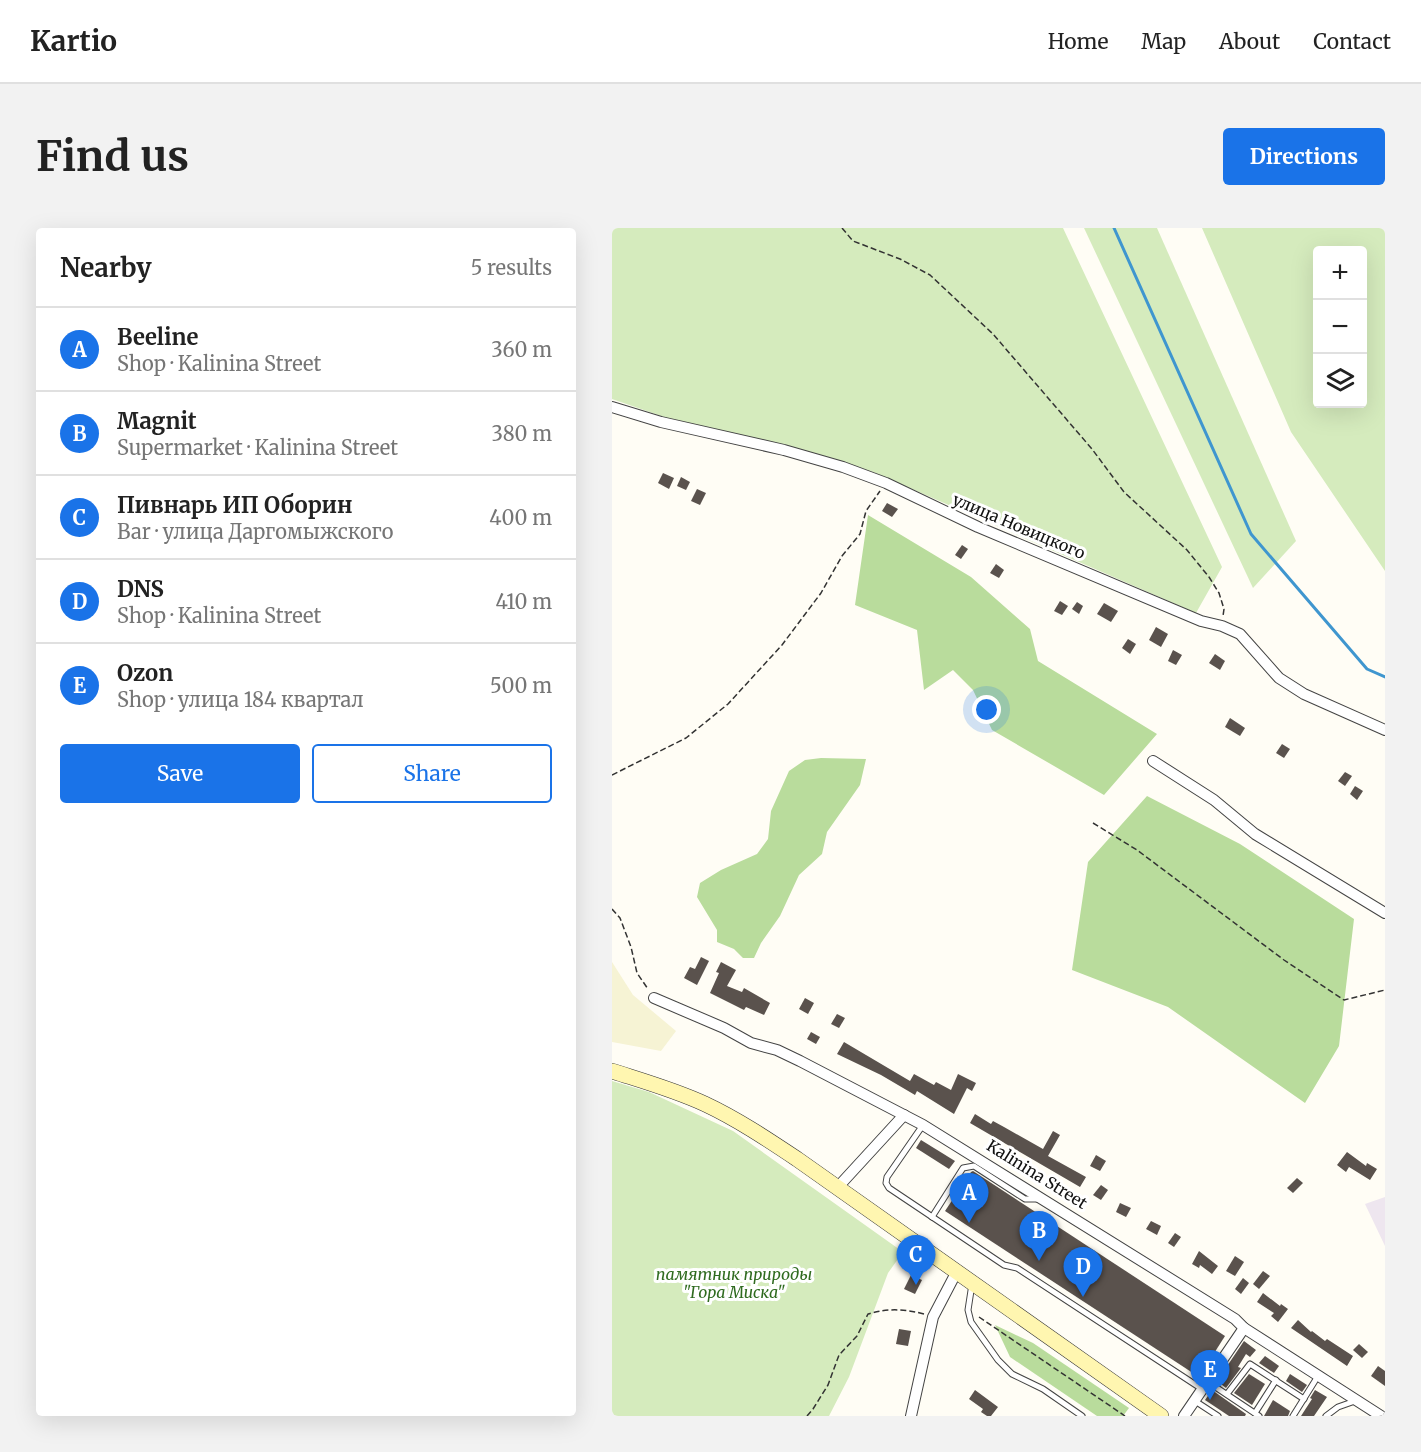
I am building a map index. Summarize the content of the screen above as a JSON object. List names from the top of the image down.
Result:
{
  "streets": {
    "street": ["улица Новицкого", "Kalinina Street"]
  },
  "parks": ["памятник природы \"Гора Миска\""],
  "page": {
    "header": "Kartio",
    "nav": [
      "Home",
      "Map",
      "About",
      "Contact"
    ],
    "buttons": [
      "Directions",
      ["Save", "Share"]
    ],
    "title": "Find us",
    "heading": ["Nearby", "5 results"],
    "map_buttons": ["+", "−"],
    "list": [
      {
        "mark": "A",
        "name": "Beeline",
        "note": "Shop · Kalinina Street",
        "value": "360 m"
      },
      {
        "mark": "B",
        "name": "Magnit",
        "note": "Supermarket · Kalinina Street",
        "value": "380 m"
      },
      {
        "mark": "C",
        "name": "Пивнарь ИП Оборин",
        "note": "Bar · улица Даргомыжского",
        "value": "400 m"
      },
      {
        "mark": "D",
        "name": "DNS",
        "note": "Shop · Kalinina Street",
        "value": "410 m"
      },
      {
        "mark": "E",
        "name": "Ozon",
        "note": "Shop · улица 184 квартал",
        "value": "500 m"
      }
    ],
    "pins": [
      "A",
      "B",
      "C",
      "D",
      "E"
    ]
  }
}
